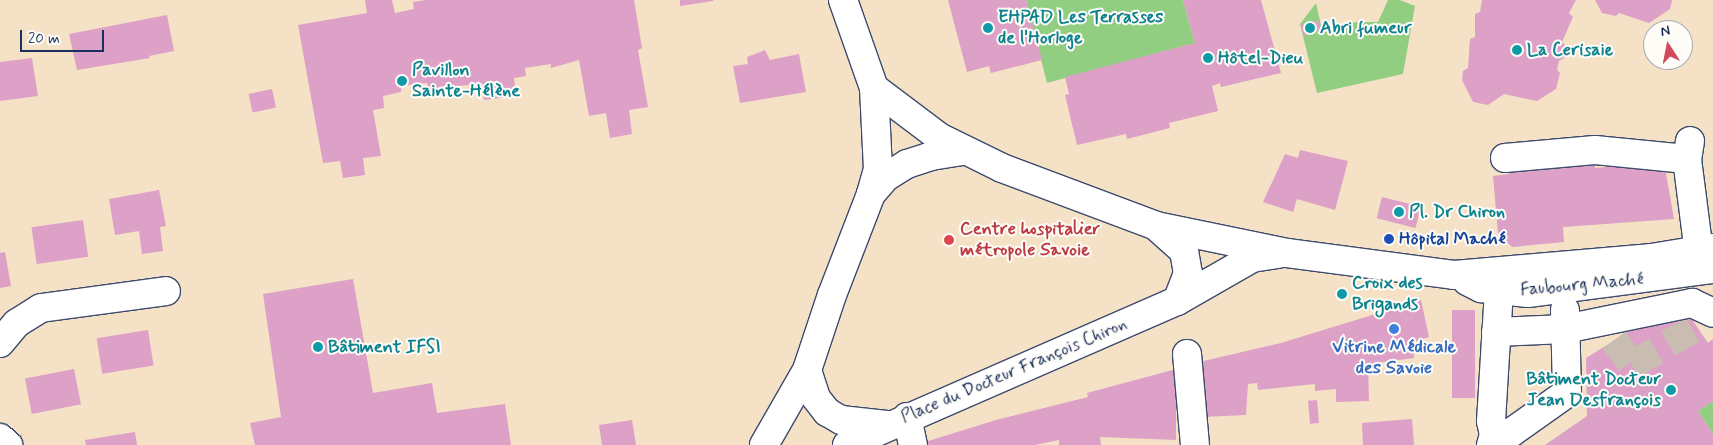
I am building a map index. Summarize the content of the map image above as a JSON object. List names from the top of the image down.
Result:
{
  "streets": {
    "street": ["Faubourg Maché", "Place du Docteur François Chiron"]
  },
  "crossings": [
    ["Faubourg Maché", "Place du Docteur François Chiron"]
  ],
  "places": [
    "EHPAD Les Terrasses de l'Horloge",
    "Abri fumeur",
    "La Cerisaie",
    "Hôtel-Dieu",
    "Pavillon Sainte-Hélène",
    "Pl. Dr Chiron",
    "Hôpital Maché",
    "Centre hospitalier métropole Savoie",
    "Croix des Brigands",
    "Vitrine Médicale des Savoie",
    "Bâtiment IFSI",
    "Bâtiment Docteur Jean Desfrançois"
  ],
  "scale_bar": "20 m",
  "north": "top"
}
